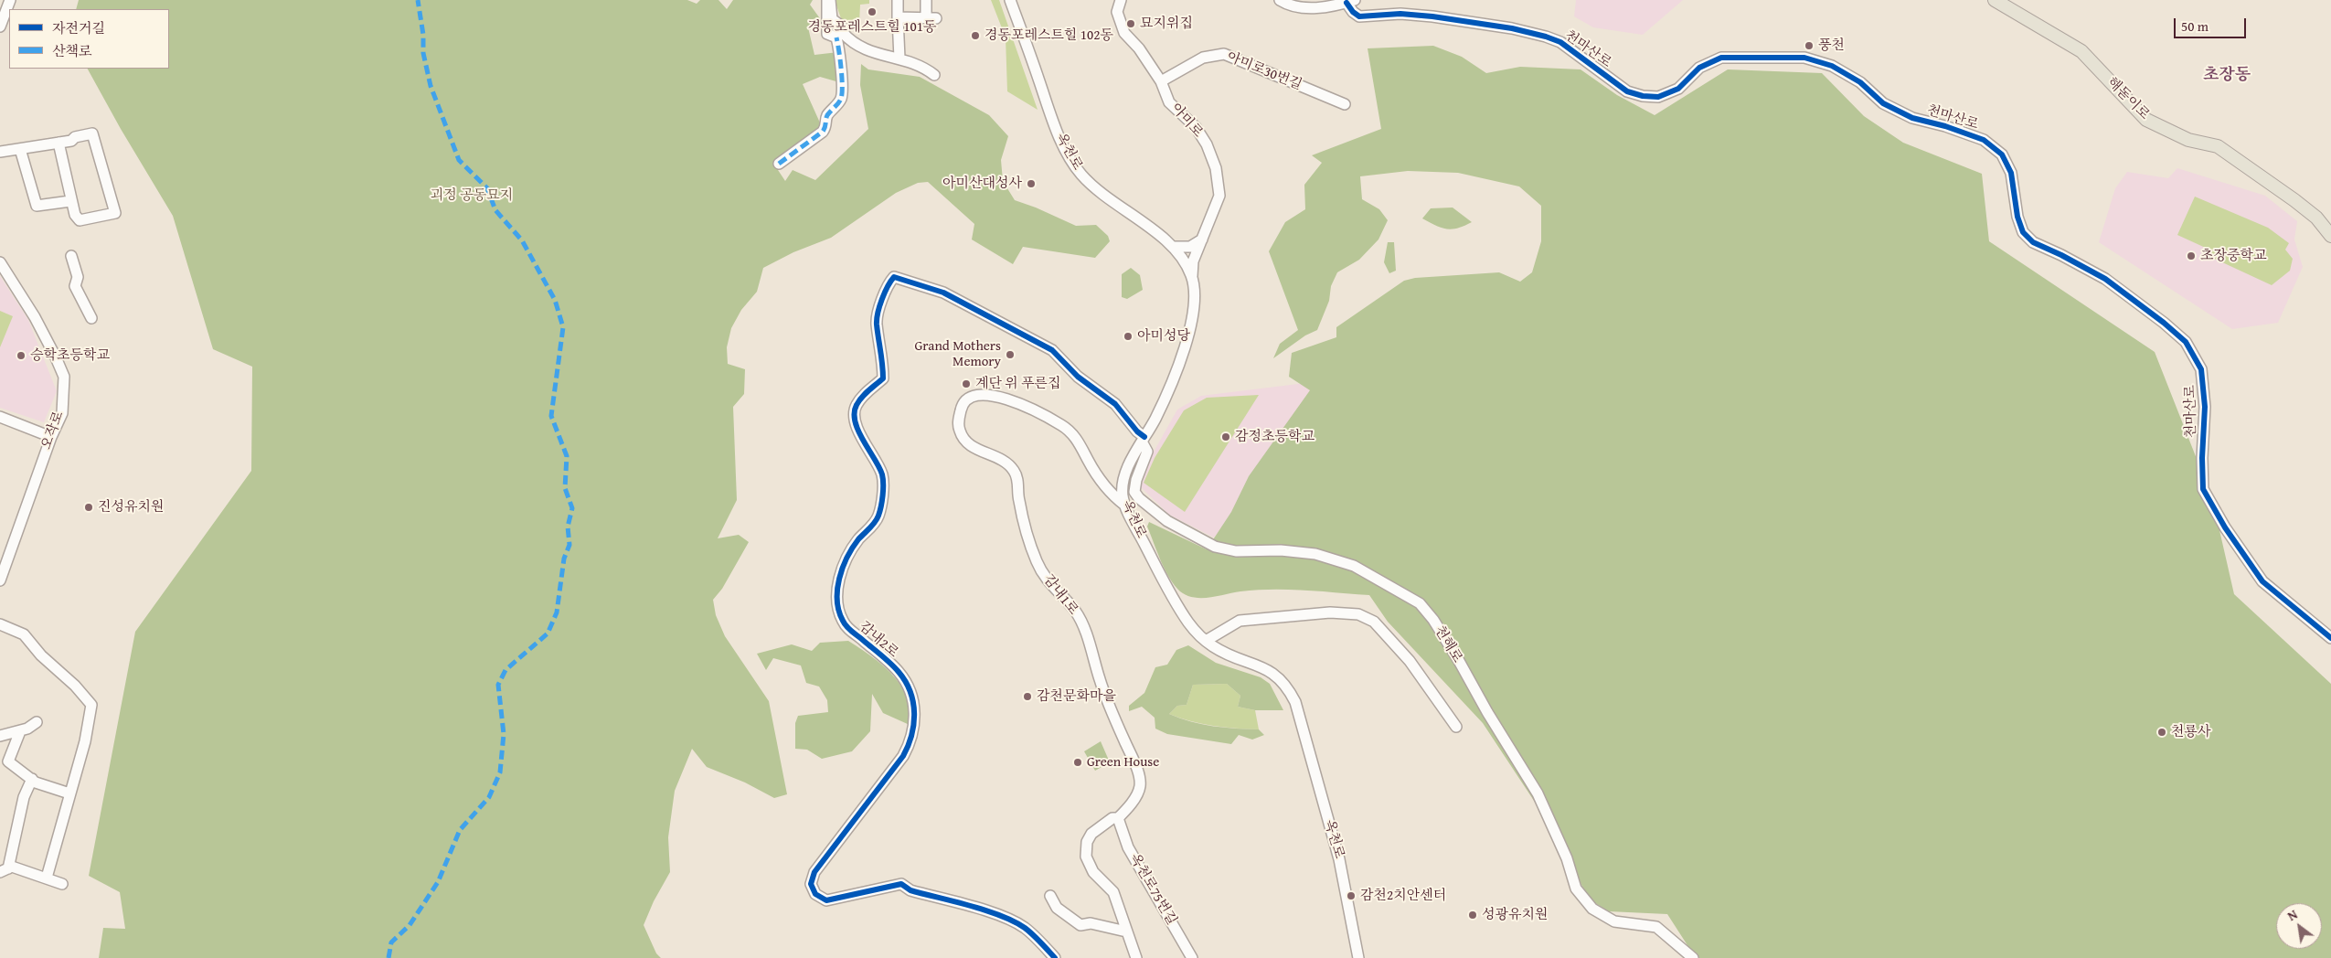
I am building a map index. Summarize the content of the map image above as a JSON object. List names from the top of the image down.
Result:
{
  "streets": {
    "main road": ["해돋이로"],
    "street": [
      "천마산로",
      "아미로30번길",
      "아미로",
      "옥천로",
      "오작로",
      "감내1로",
      "감내2로",
      "천해로",
      "옥천로75번길"
    ]
  },
  "crossings": [
    ["아미로30번길", "아미로"],
    ["아미로", "옥천로"],
    ["옥천로", "감내1로"],
    ["옥천로", "감내2로"],
    ["옥천로", "천해로"],
    ["감내1로", "옥천로75번길"],
    ["감내2로", "천해로"]
  ],
  "districts": ["초장동"],
  "parks": ["괴정 공동묘지"],
  "places": [
    "경동포레스트힐 101동",
    "묘지위집",
    "경동포레스트힐 102동",
    "풍천",
    "아미산대성사",
    "초장중학교",
    "아미성당",
    "Grand Mothers Memory",
    "승학초등학교",
    "계단 위 푸른집",
    "감정초등학교",
    "진성유치원",
    "감천문화마을",
    "천룡사",
    "Green House",
    "감천2치안센터",
    "성광유치원"
  ],
  "legend": ["자전거길", "산책로"],
  "scale_bar": "50 m",
  "north": "top left"
}
